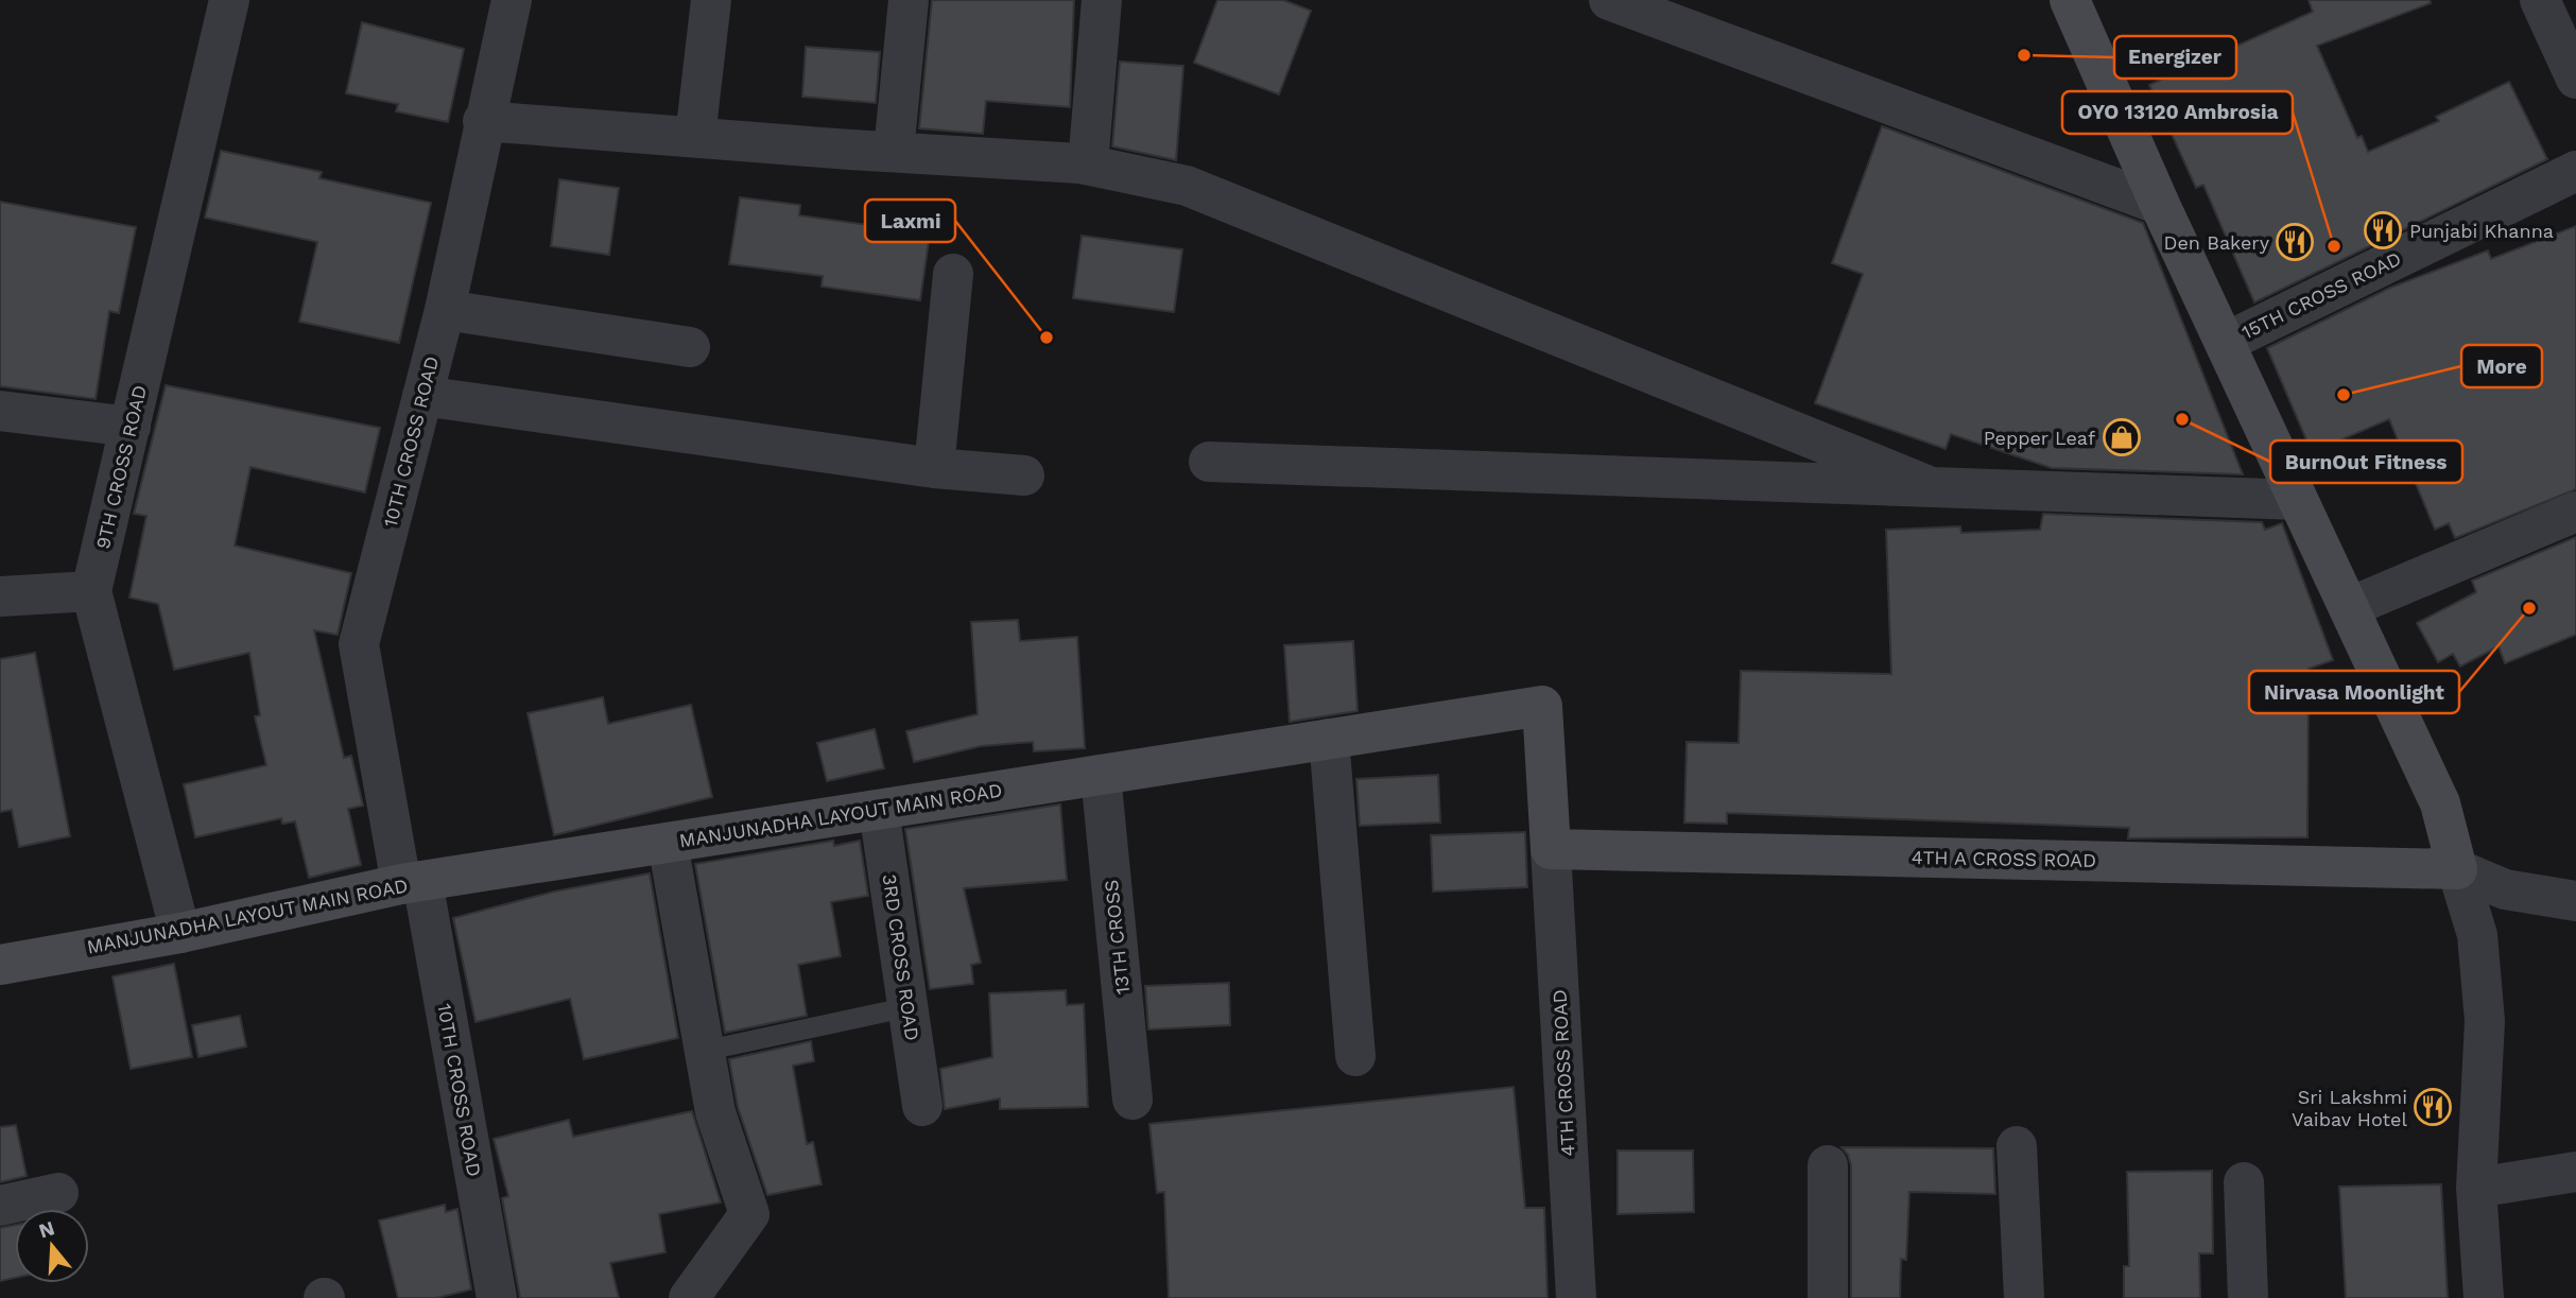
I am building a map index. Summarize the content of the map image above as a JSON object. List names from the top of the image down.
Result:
{
  "streets": {
    "street": [
      "15TH CROSS ROAD",
      "10TH CROSS ROAD",
      "9TH CROSS ROAD",
      "MANJUNADHA LAYOUT MAIN ROAD",
      "4TH A CROSS ROAD",
      "13TH CROSS",
      "3RD CROSS ROAD",
      "4TH CROSS ROAD"
    ]
  },
  "crossings": [
    ["10TH CROSS ROAD", "MANJUNADHA LAYOUT MAIN ROAD"],
    ["9TH CROSS ROAD", "MANJUNADHA LAYOUT MAIN ROAD"],
    ["MANJUNADHA LAYOUT MAIN ROAD", "4TH A CROSS ROAD"],
    ["MANJUNADHA LAYOUT MAIN ROAD", "13TH CROSS"],
    ["MANJUNADHA LAYOUT MAIN ROAD", "3RD CROSS ROAD"],
    ["MANJUNADHA LAYOUT MAIN ROAD", "4TH CROSS ROAD"],
    ["4TH A CROSS ROAD", "4TH CROSS ROAD"]
  ],
  "places": {
    "other": [
      "Energizer",
      "OYO 13120 Ambrosia",
      "Laxmi",
      "More",
      "BurnOut Fitness",
      "Nirvasa Moonlight"
    ],
    "restaurant": ["Punjabi Khanna", "Den Bakery", "Sri Lakshmi Vaibav Hotel"],
    "shop": ["Pepper Leaf"]
  },
  "north": "top"
}
